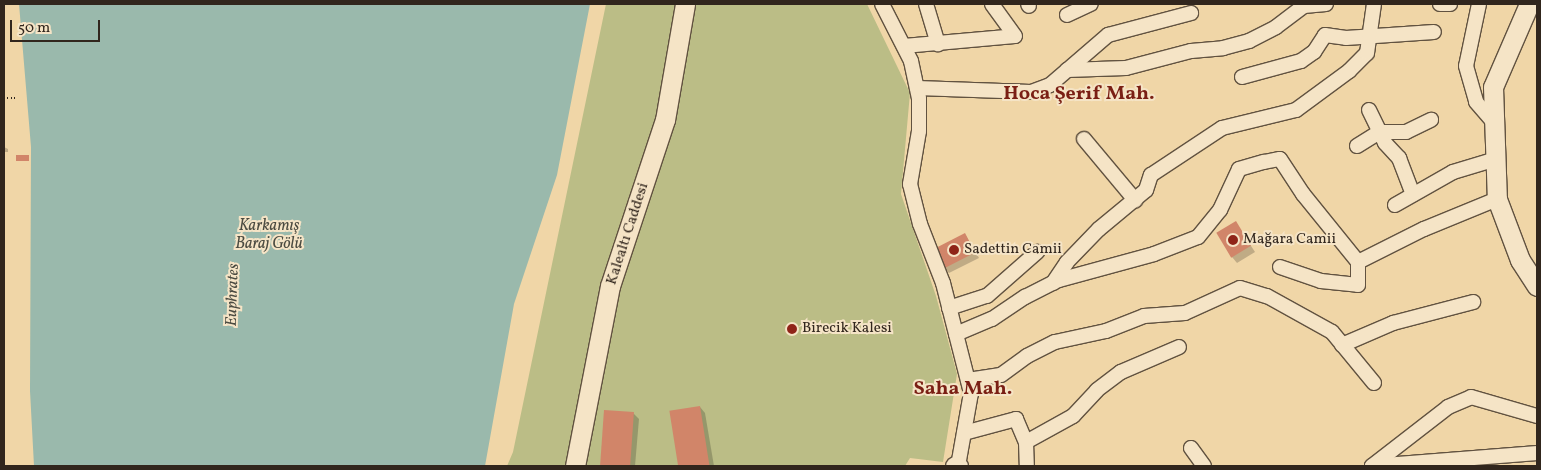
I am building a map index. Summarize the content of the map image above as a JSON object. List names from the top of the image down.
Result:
{
  "streets": {
    "street": ["Kalealtı Caddesi"]
  },
  "districts": ["Hoca Şerif Mah.", "Saha Mah."],
  "water": ["Karkamış Baraj Gölü", "Euphrates"],
  "places": ["Mağara Camii", "Sadettin Camii", "Birecik Kalesi"],
  "scale_bar": "50 m"
}
